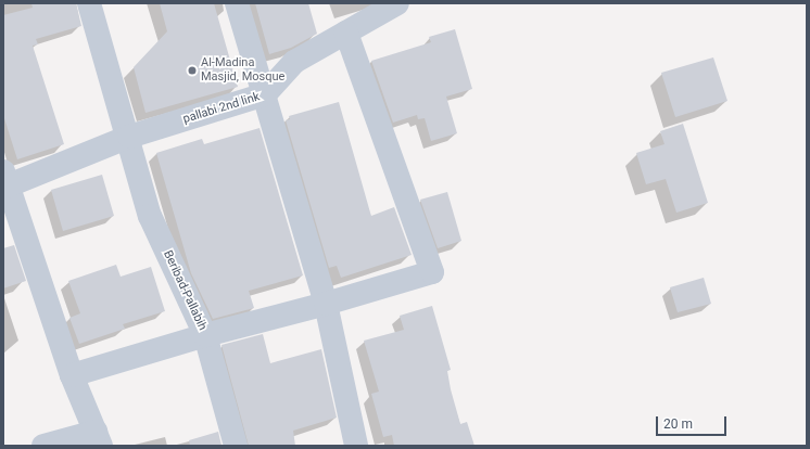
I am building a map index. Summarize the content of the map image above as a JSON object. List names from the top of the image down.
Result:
{
  "streets": {
    "street": ["pallabi 2nd link", "Beribad-Pallabih"]
  },
  "crossings": [
    ["pallabi 2nd link", "Beribad-Pallabih"]
  ],
  "places": ["Al-Madina Masjid, Mosque"],
  "scale_bar": "20 m"
}
